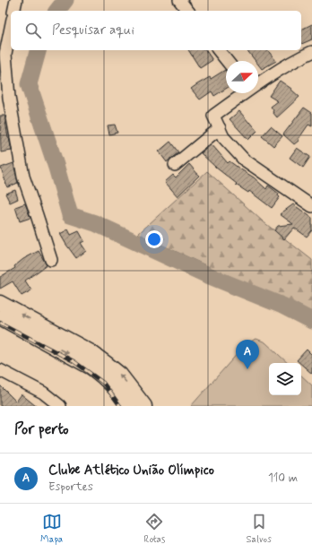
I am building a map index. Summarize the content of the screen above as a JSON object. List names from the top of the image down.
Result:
{
  "north": "right",
  "page": {
    "search": "Pesquisar aqui",
    "pins": "A",
    "heading": "Por perto",
    "list": [
      {
        "mark": "A",
        "name": "Clube Atlético União Olímpico",
        "note": "Esportes",
        "value": "110 m"
      }
    ],
    "nav": ["Mapa", "Rotas", "Salvos"]
  }
}
